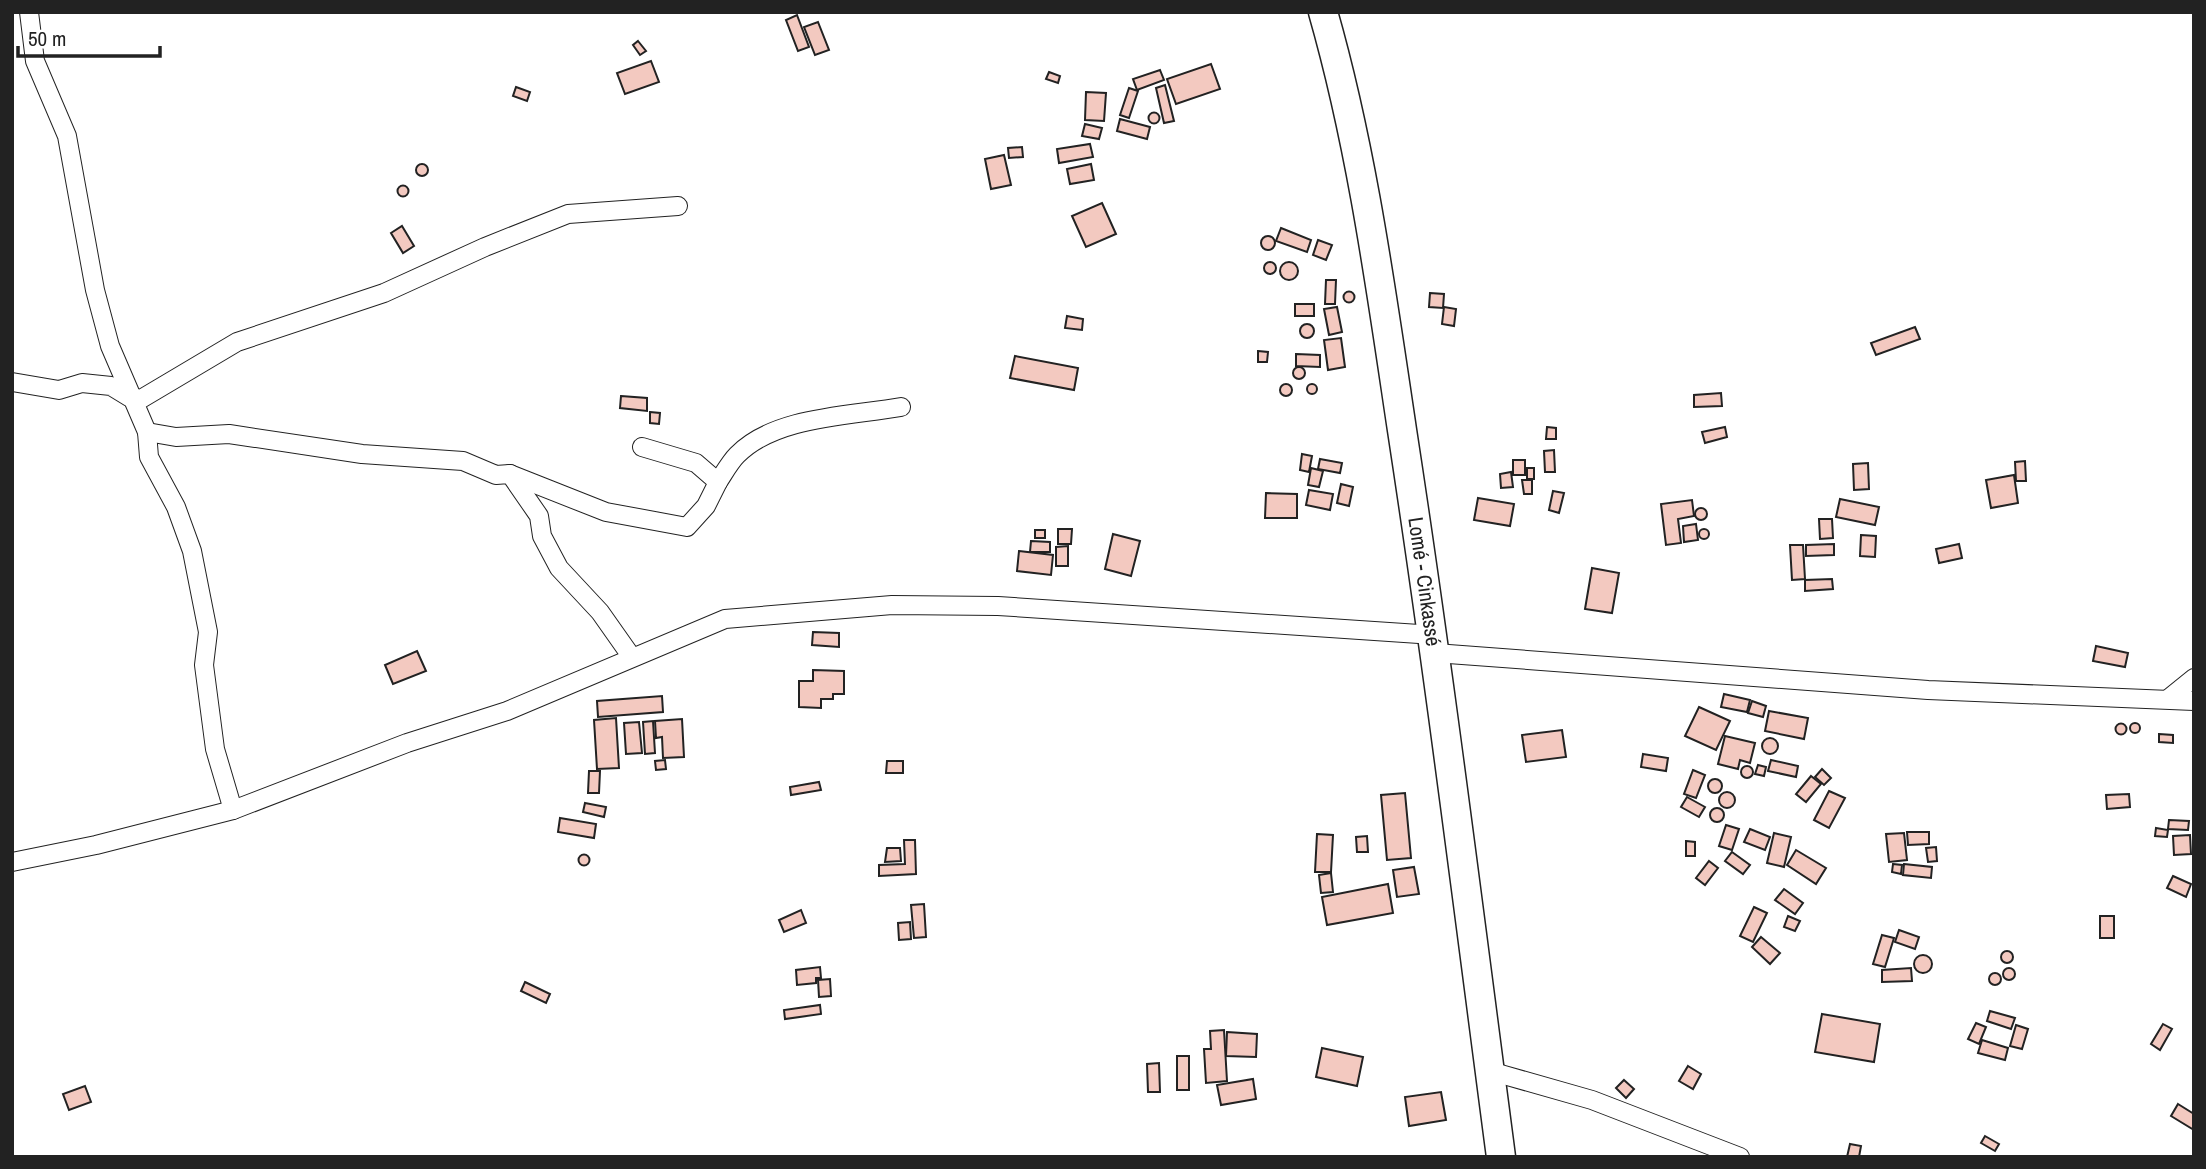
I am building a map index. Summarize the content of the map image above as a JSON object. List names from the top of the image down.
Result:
{
  "streets": {
    "highway": ["Lomé - Cinkassé"]
  },
  "scale_bar": "50 m"
}
